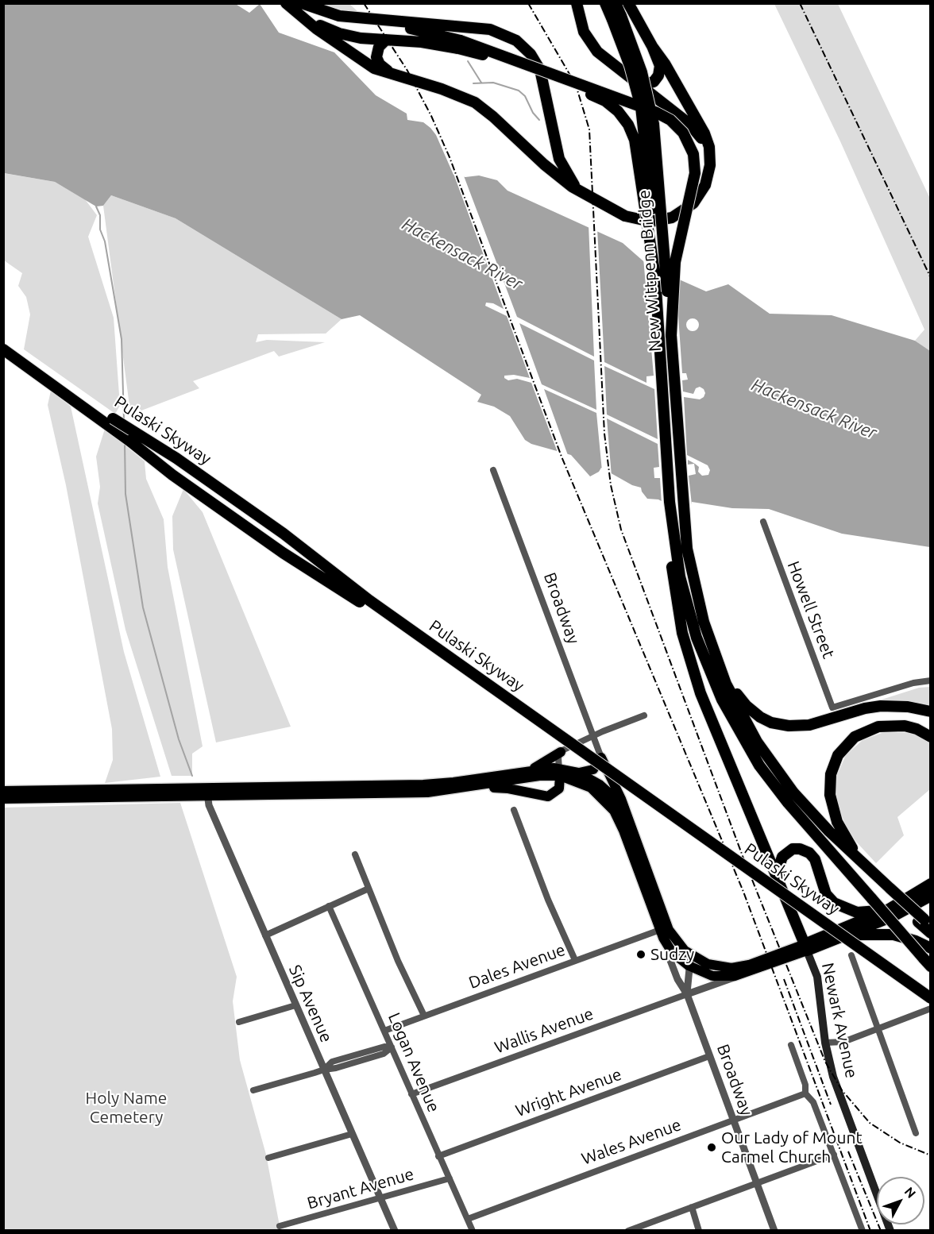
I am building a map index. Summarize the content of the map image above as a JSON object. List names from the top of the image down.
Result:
{
  "streets": {
    "highway": ["New Wittpenn Bridge", "Pulaski Skyway"],
    "main road": ["Newark Avenue"],
    "street": [
      "Broadway",
      "Howell Street",
      "Dales Avenue",
      "Sip Avenue",
      "Wallis Avenue",
      "Logan Avenue",
      "Wright Avenue",
      "Wales Avenue",
      "Bryant Avenue"
    ]
  },
  "crossings": [
    ["Broadway", "Wallis Avenue"],
    ["Broadway", "Wright Avenue"],
    ["Broadway", "Wales Avenue"],
    ["Dales Avenue", "Logan Avenue"],
    ["Sip Avenue", "Bryant Avenue"],
    ["Wallis Avenue", "Logan Avenue"],
    ["Logan Avenue", "Wright Avenue"],
    ["Logan Avenue", "Wales Avenue"],
    ["Logan Avenue", "Bryant Avenue"]
  ],
  "water": ["Hackensack River"],
  "parks": ["Holy Name Cemetery"],
  "places": ["Sudzy", "Our Lady of Mount Carmel Church"],
  "north": "top right"
}
